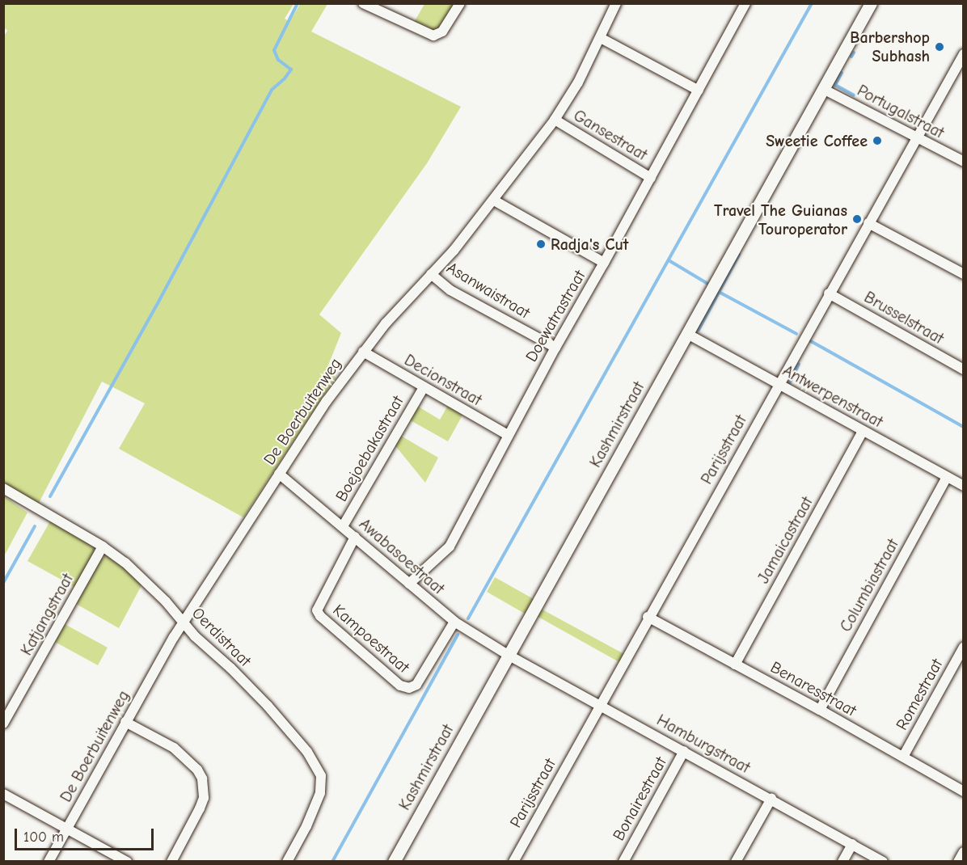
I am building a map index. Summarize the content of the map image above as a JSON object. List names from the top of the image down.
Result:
{
  "streets": {
    "street": [
      "Portugalstraat",
      "Gansestraat",
      "Asanwaistraat",
      "Doewatrastraat",
      "Brusselstraat",
      "Decionstraat",
      "Antwerpenstraat",
      "De Boerbuitenweg",
      "Kashmirstraat",
      "Boejoebakastraat",
      "Parijsstraat",
      "Jamaicastraat",
      "Awabasoestraat",
      "Columbiastraat",
      "Katjangstraat",
      "Oerdistraat",
      "Kampoestraat",
      "Benaresstraat",
      "Romestraat",
      "Hamburgstraat",
      "Bonairestraat"
    ]
  },
  "crossings": [
    ["Portugalstraat", "Kashmirstraat"],
    ["Portugalstraat", "Parijsstraat"],
    ["Gansestraat", "Doewatrastraat"],
    ["Gansestraat", "De Boerbuitenweg"],
    ["Asanwaistraat", "Doewatrastraat"],
    ["Asanwaistraat", "De Boerbuitenweg"],
    ["Doewatrastraat", "Decionstraat"],
    ["Doewatrastraat", "Awabasoestraat"],
    ["Brusselstraat", "Parijsstraat"],
    ["Decionstraat", "De Boerbuitenweg"],
    ["Decionstraat", "Boejoebakastraat"],
    ["Antwerpenstraat", "Kashmirstraat"],
    ["Antwerpenstraat", "Parijsstraat"],
    ["Antwerpenstraat", "Jamaicastraat"],
    ["Antwerpenstraat", "Columbiastraat"],
    ["De Boerbuitenweg", "Awabasoestraat"],
    ["De Boerbuitenweg", "Oerdistraat"],
    ["Kashmirstraat", "Awabasoestraat"],
    ["Kashmirstraat", "Hamburgstraat"],
    ["Boejoebakastraat", "Awabasoestraat"],
    ["Parijsstraat", "Benaresstraat"],
    ["Parijsstraat", "Hamburgstraat"],
    ["Jamaicastraat", "Benaresstraat"],
    ["Awabasoestraat", "Kampoestraat"],
    ["Awabasoestraat", "Hamburgstraat"],
    ["Columbiastraat", "Benaresstraat"],
    ["Katjangstraat", "Oerdistraat"],
    ["Benaresstraat", "Romestraat"],
    ["Hamburgstraat", "Bonairestraat"]
  ],
  "places": [
    "Barbershop Subhash",
    "Sweetie Coffee",
    "Travel The Guianas Touroperator",
    "Radja's Cut"
  ],
  "scale_bar": "100 m"
}
